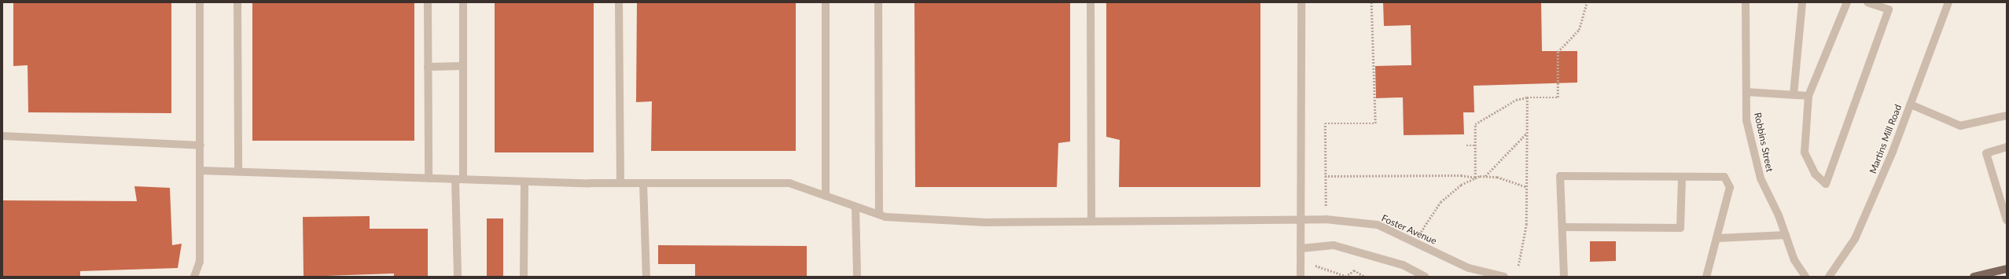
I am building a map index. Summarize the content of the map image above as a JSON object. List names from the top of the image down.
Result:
{
  "streets": {
    "street": ["Martins Mill Road", "Robbins Street", "Foster Avenue"]
  }
}
